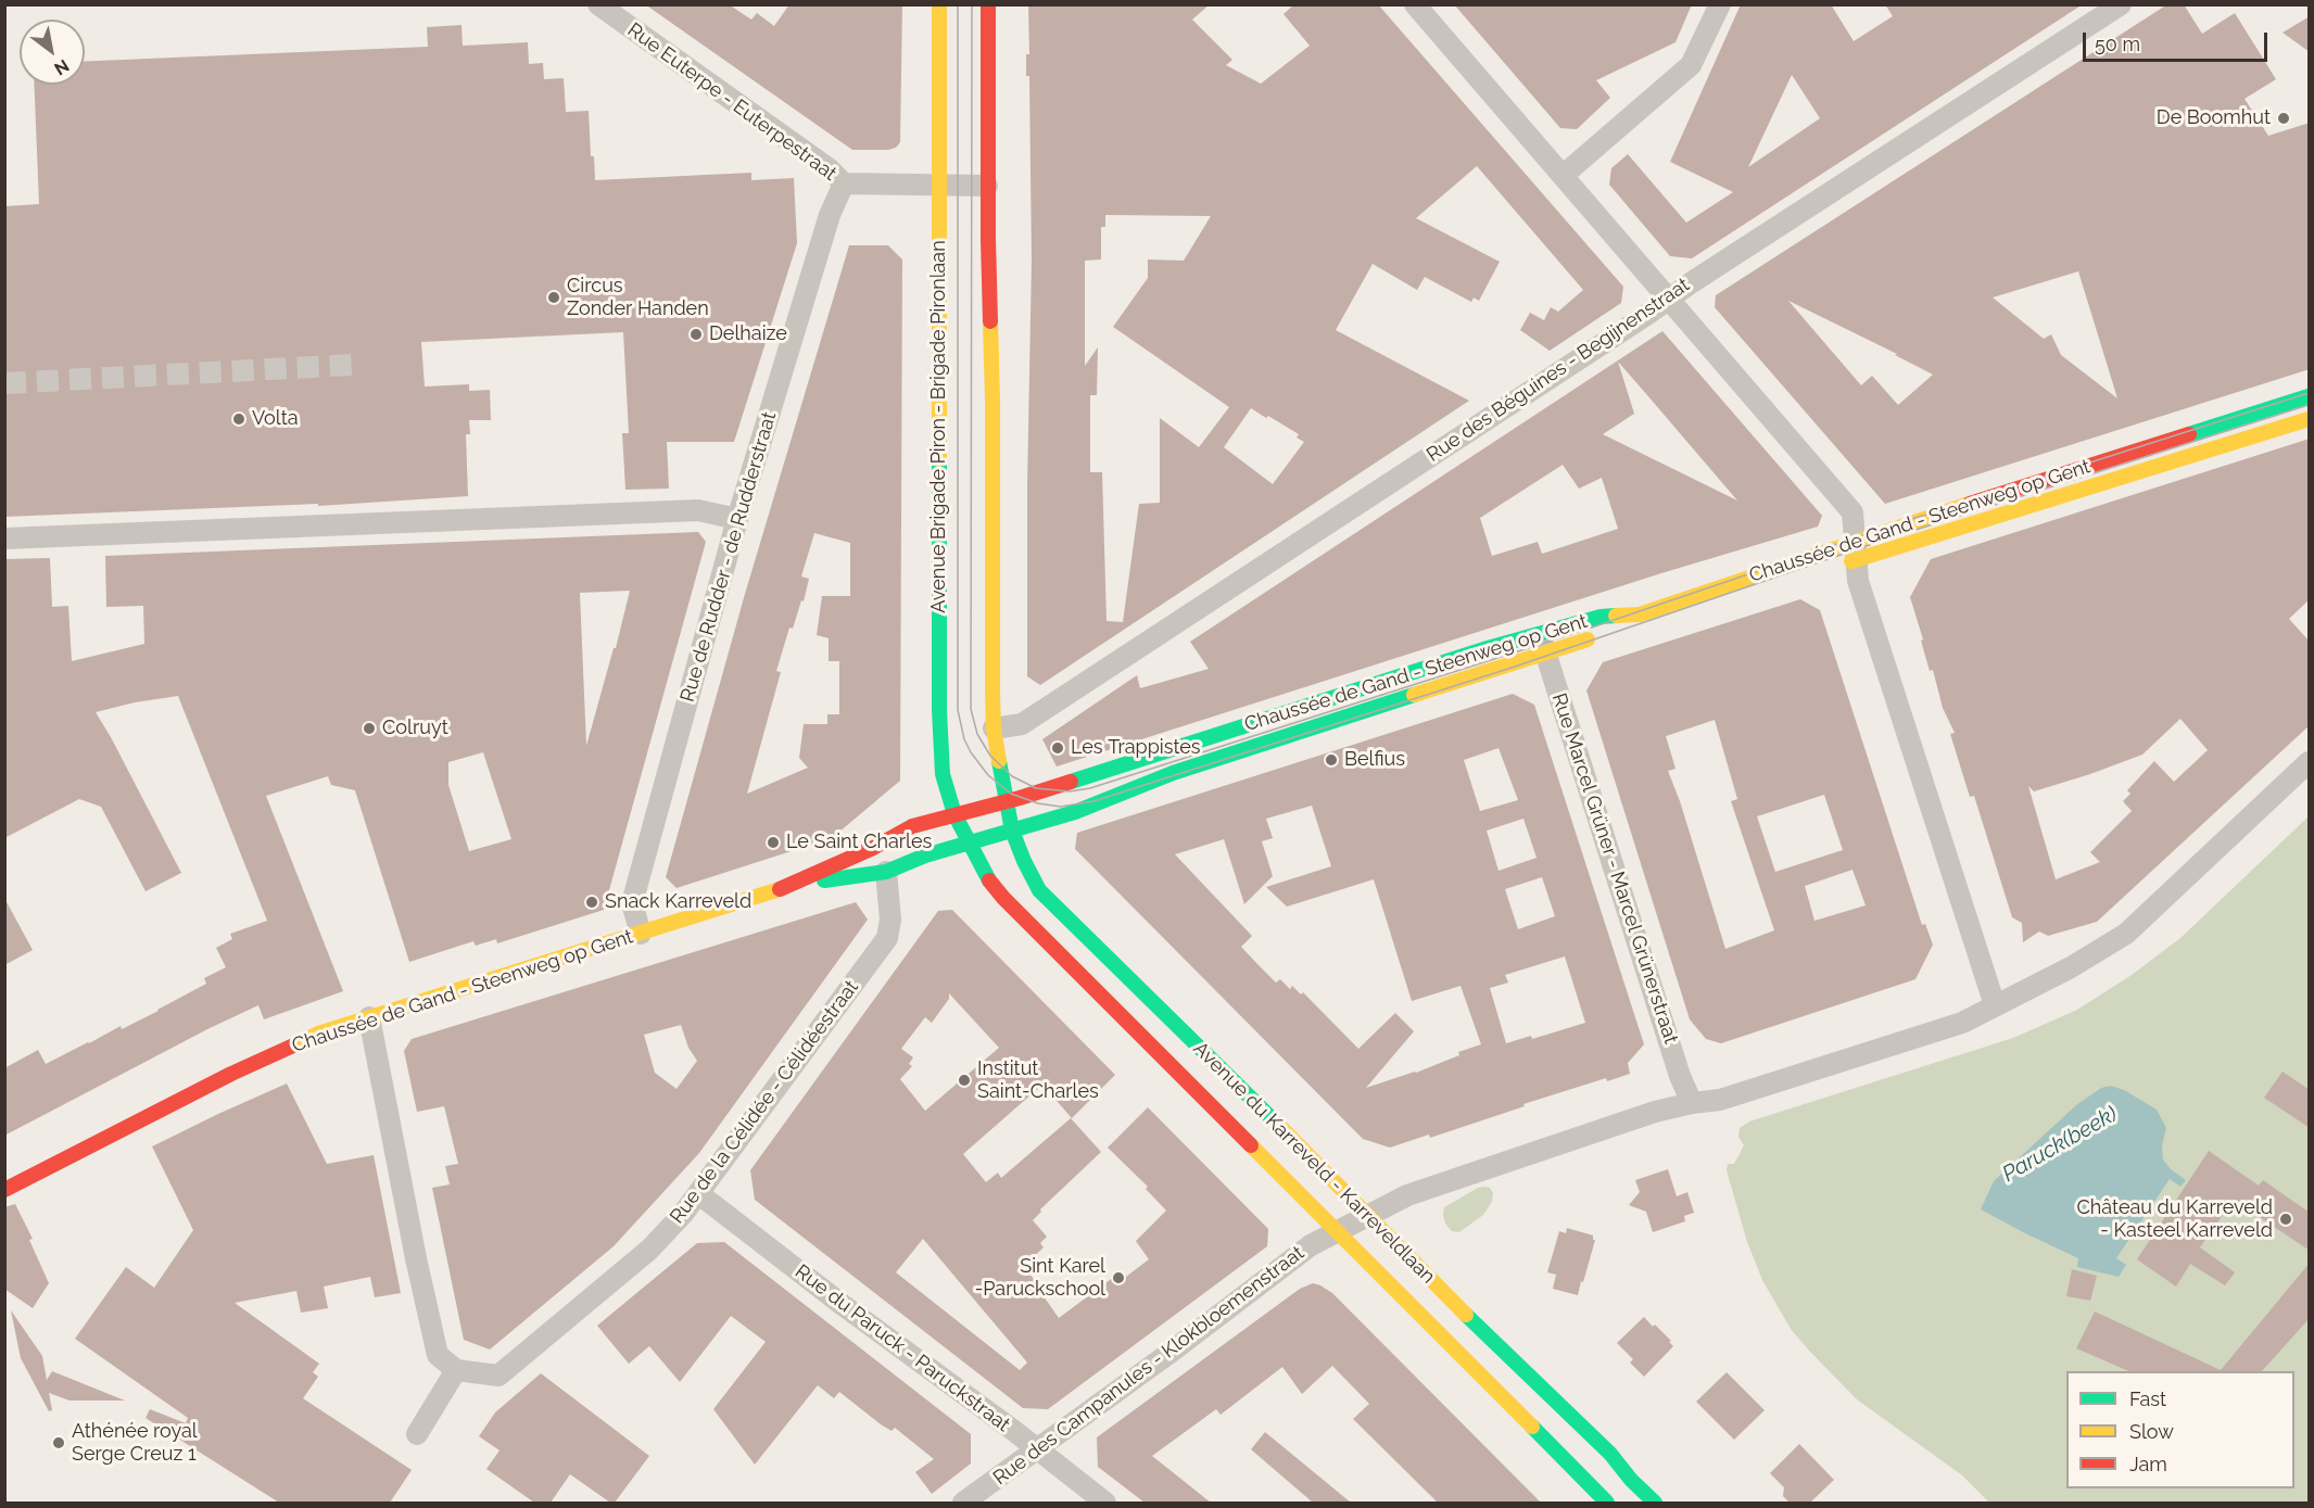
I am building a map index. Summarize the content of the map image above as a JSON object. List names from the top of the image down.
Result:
{
  "streets": {
    "street": [
      "Rue Euterpe - Euterpestraat",
      "Rue des Béguines - Begijnenstraat",
      "Avenue Brigade Piron - Brigade Pironlaan",
      "Chaussée de Gand - Steenweg op Gent",
      "Rue de Rudder - de Rudderstraat",
      "Rue Marcel Grüner - Marcel Grünerstraat",
      "Rue de la Célidée - Célidéestraat",
      "Avenue du Karreveld - Karreveldlaan",
      "Rue du Paruck - Paruckstraat",
      "Rue des Campanules - Klokbloemenstraat"
    ]
  },
  "crossings": [
    ["Rue Euterpe - Euterpestraat", "Avenue Brigade Piron - Brigade Pironlaan"],
    ["Rue Euterpe - Euterpestraat", "Rue de Rudder - de Rudderstraat"],
    ["Avenue Brigade Piron - Brigade Pironlaan", "Chaussée de Gand - Steenweg op Gent"],
    ["Avenue Brigade Piron - Brigade Pironlaan", "Avenue du Karreveld - Karreveldlaan"],
    ["Chaussée de Gand - Steenweg op Gent", "Rue de Rudder - de Rudderstraat"],
    ["Chaussée de Gand - Steenweg op Gent", "Rue Marcel Grüner - Marcel Grünerstraat"],
    ["Chaussée de Gand - Steenweg op Gent", "Rue de la Célidée - Célidéestraat"],
    ["Chaussée de Gand - Steenweg op Gent", "Avenue du Karreveld - Karreveldlaan"],
    ["Rue Marcel Grüner - Marcel Grünerstraat", "Rue des Campanules - Klokbloemenstraat"],
    ["Rue de la Célidée - Célidéestraat", "Rue du Paruck - Paruckstraat"],
    ["Avenue du Karreveld - Karreveldlaan", "Rue des Campanules - Klokbloemenstraat"],
    ["Rue du Paruck - Paruckstraat", "Rue des Campanules - Klokbloemenstraat"]
  ],
  "water": ["Paruck(beek)"],
  "places": [
    "De Boomhut",
    "Circus Zonder Handen",
    "Delhaize",
    "Volta",
    "Colruyt",
    "Les Trappistes",
    "Belfius",
    "Le Saint Charles",
    "Snack Karreveld",
    "Institut Saint-Charles",
    "Château du Karreveld - Kasteel Karreveld",
    "Sint Karel -Paruckschool",
    "Athénée royal Serge Creuz 1"
  ],
  "legend": ["Fast", "Slow", "Jam"],
  "scale_bar": "50 m",
  "north": "bottom right"
}
